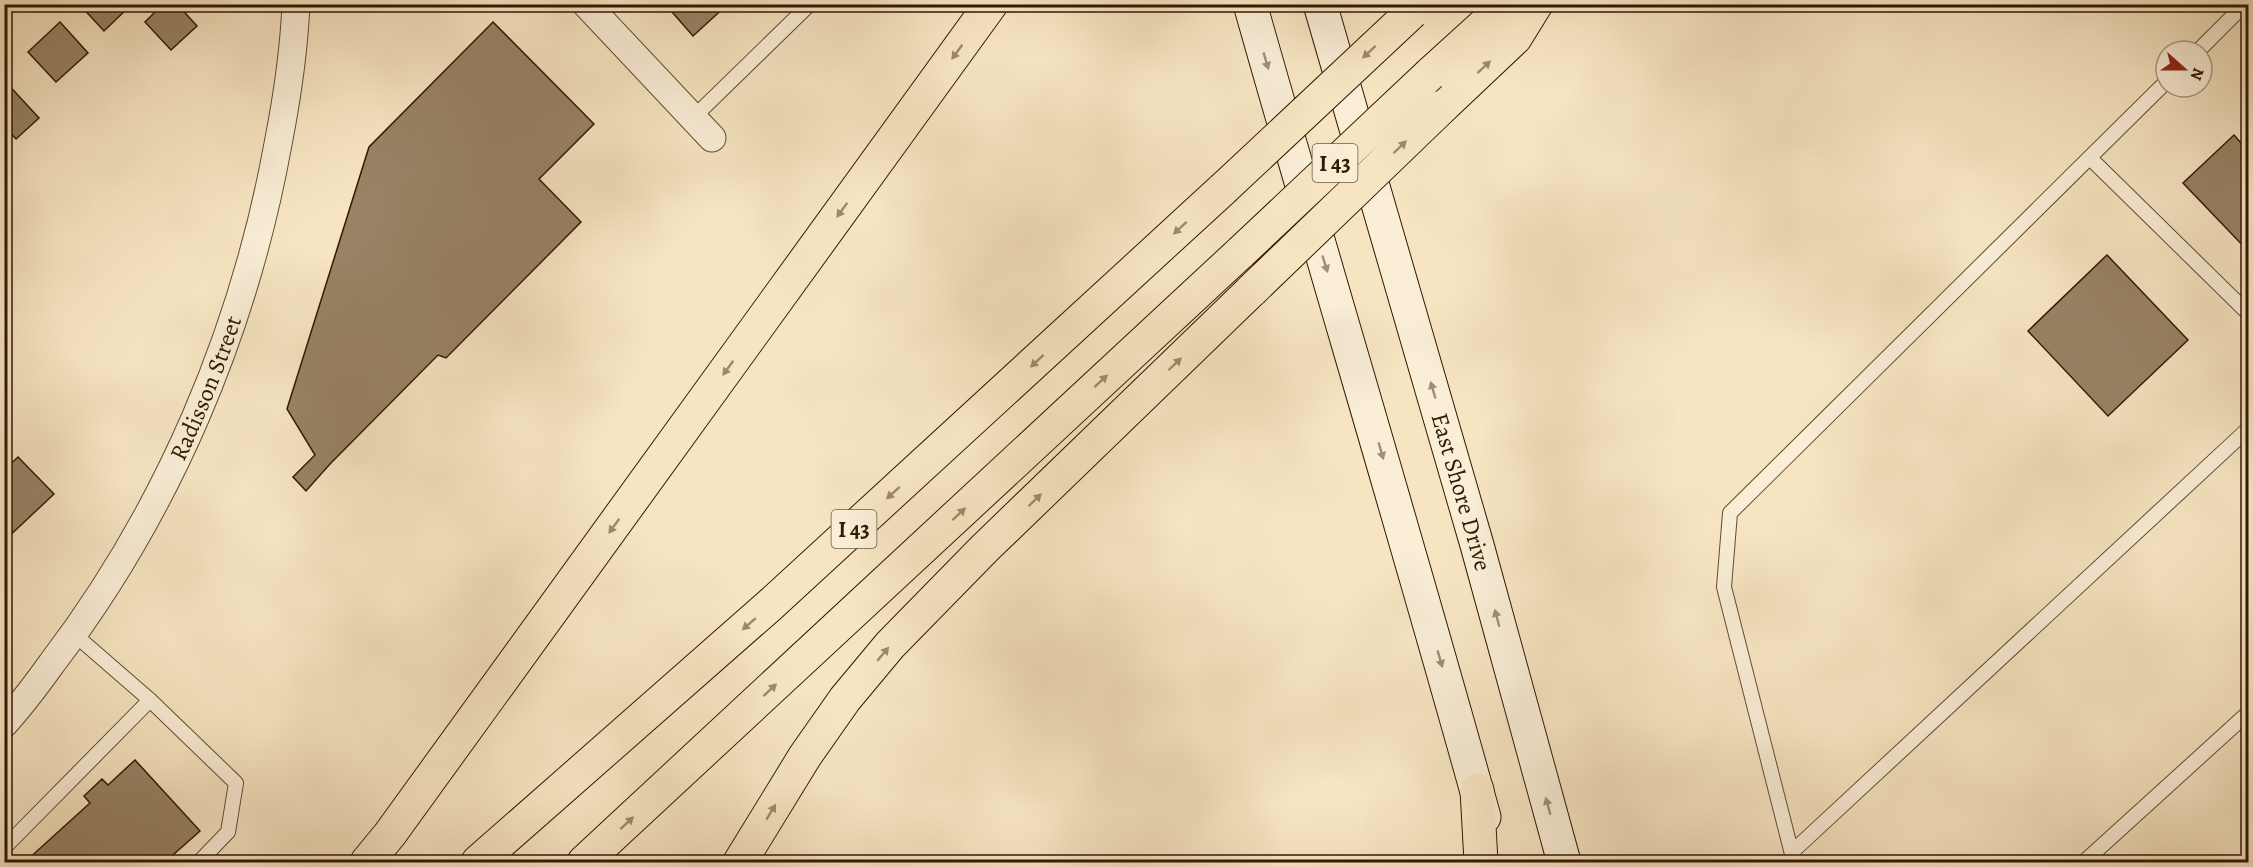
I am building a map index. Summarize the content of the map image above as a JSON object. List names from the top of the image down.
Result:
{
  "streets": {
    "highway": ["I 43"],
    "main road": ["East Shore Drive"],
    "street": ["Radisson Street"]
  },
  "north": "right"
}
